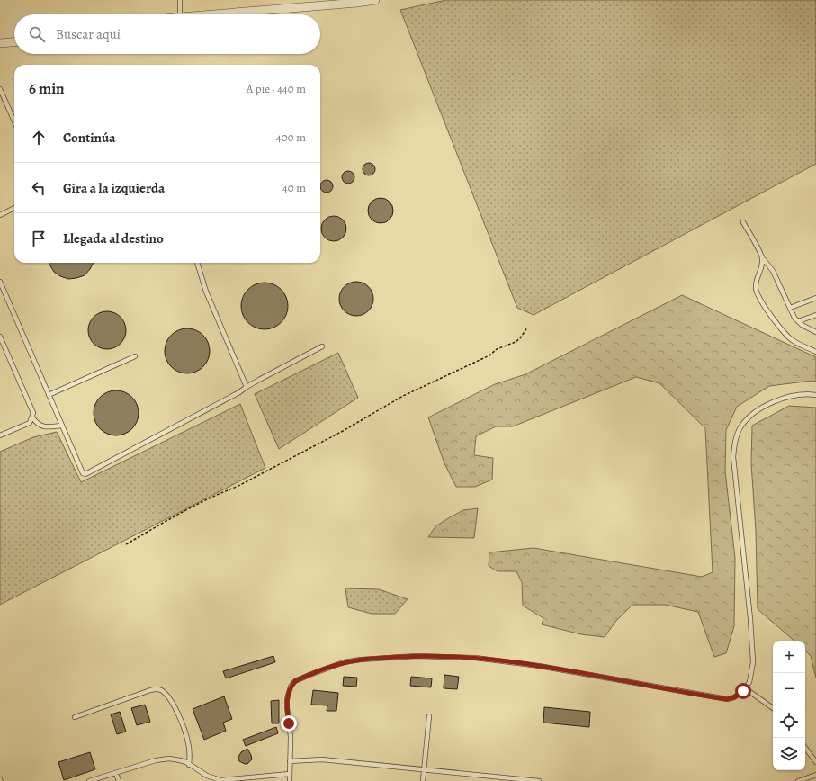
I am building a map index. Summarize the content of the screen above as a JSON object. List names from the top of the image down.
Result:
{
  "page": {
    "search": "Buscar aquí",
    "heading": ["6 min", "A pie · 440 m"],
    "list": [
      ["Continúa", "400 m"],
      ["Gira a la izquierda", "40 m"],
      "Llegada al destino"
    ],
    "map_buttons": ["+", "−"]
  }
}
